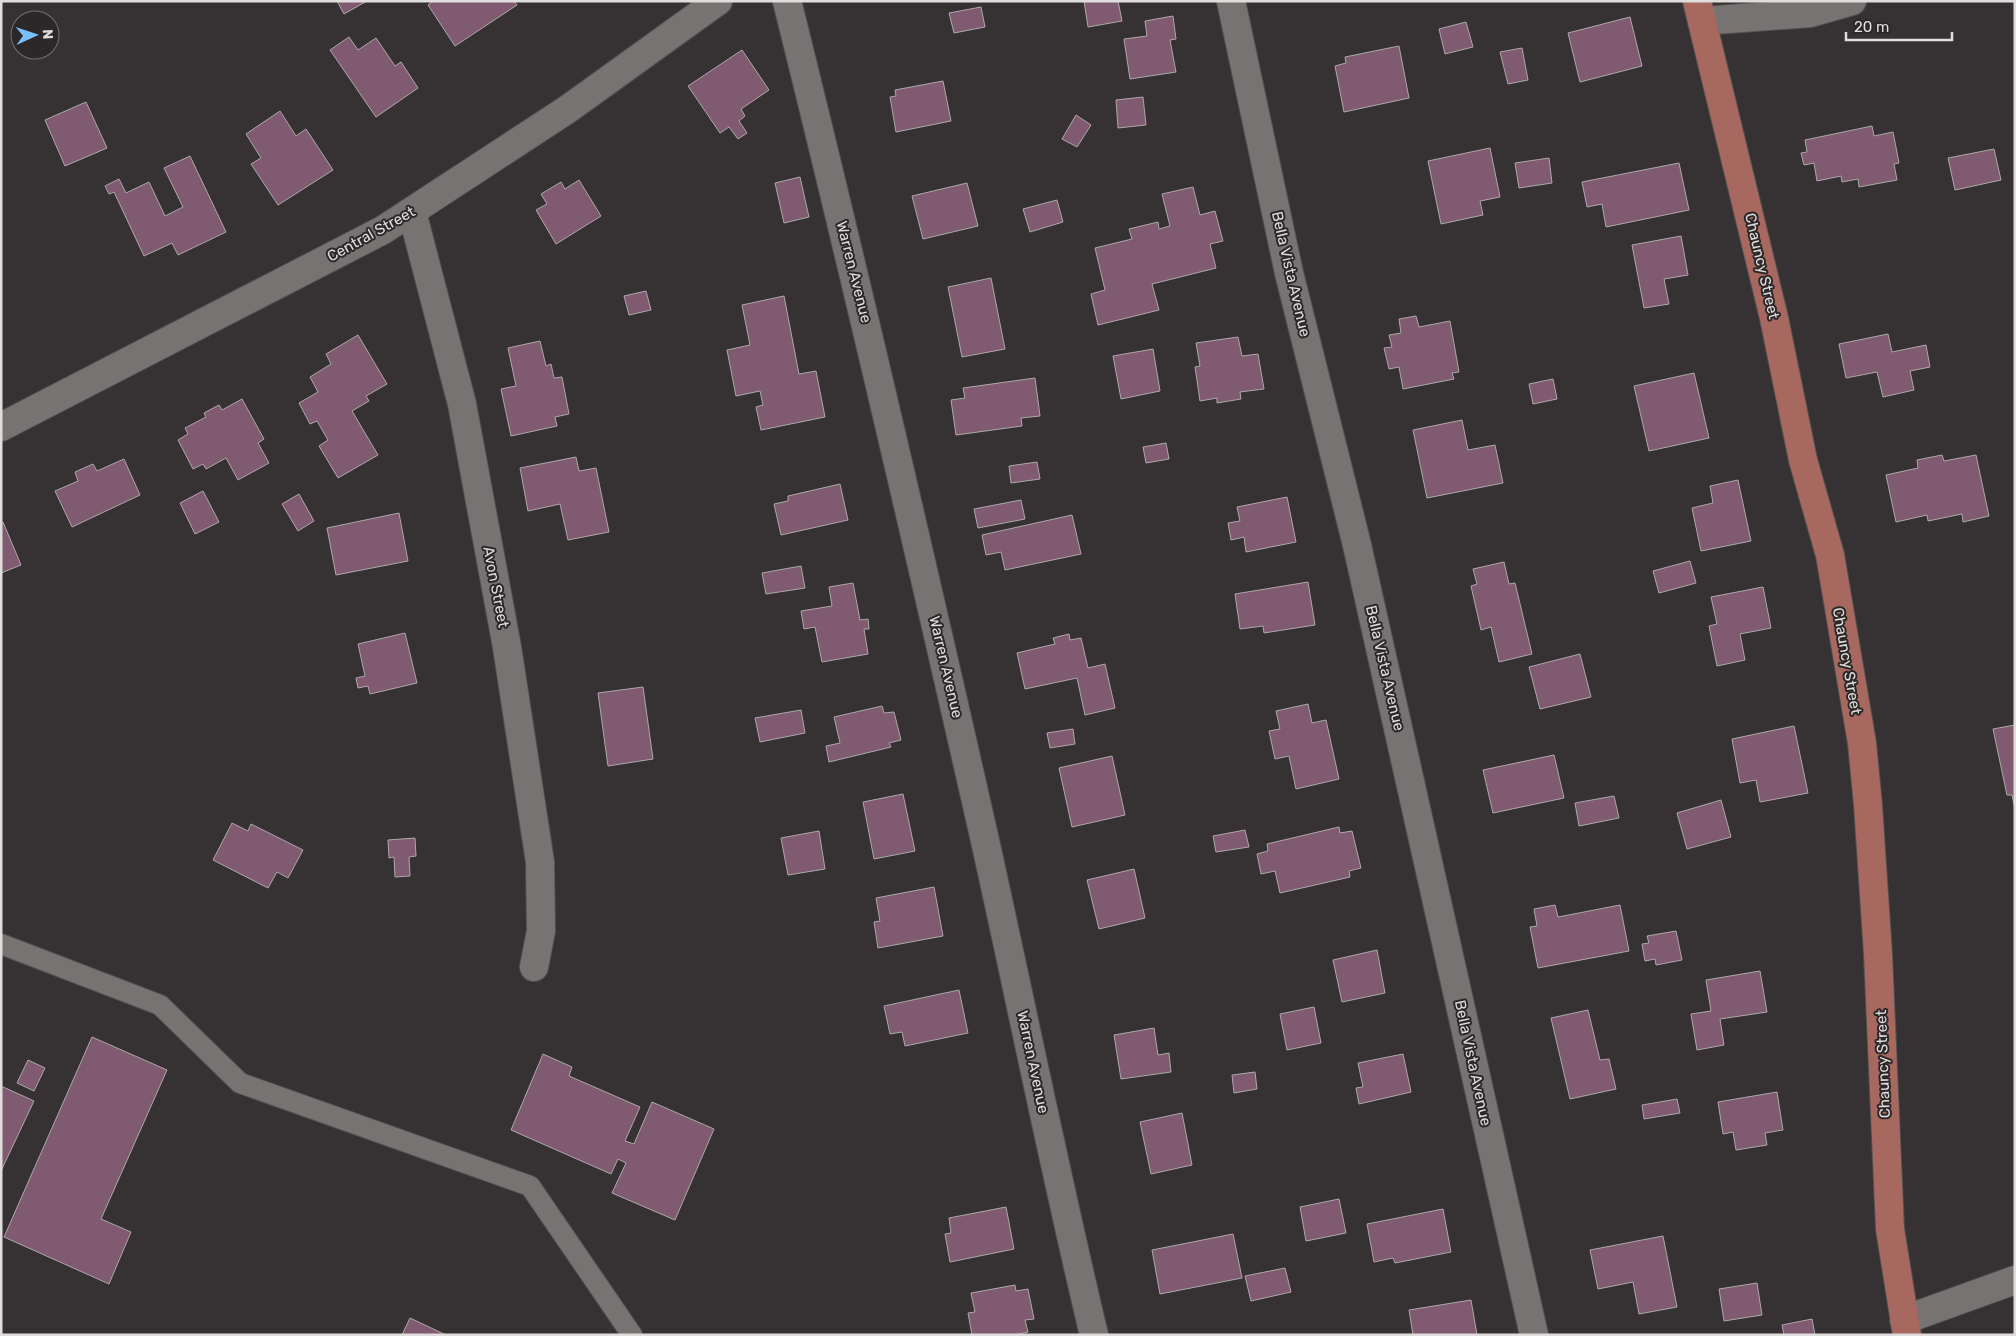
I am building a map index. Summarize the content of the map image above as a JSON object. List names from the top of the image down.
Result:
{
  "streets": {
    "main road": ["Chauncy Street"],
    "street": [
      "Central Street",
      "Warren Avenue",
      "Bella Vista Avenue",
      "Avon Street"
    ]
  },
  "crossings": [
    ["Central Street", "Avon Street"]
  ],
  "scale_bar": "20 m",
  "north": "right"
}
